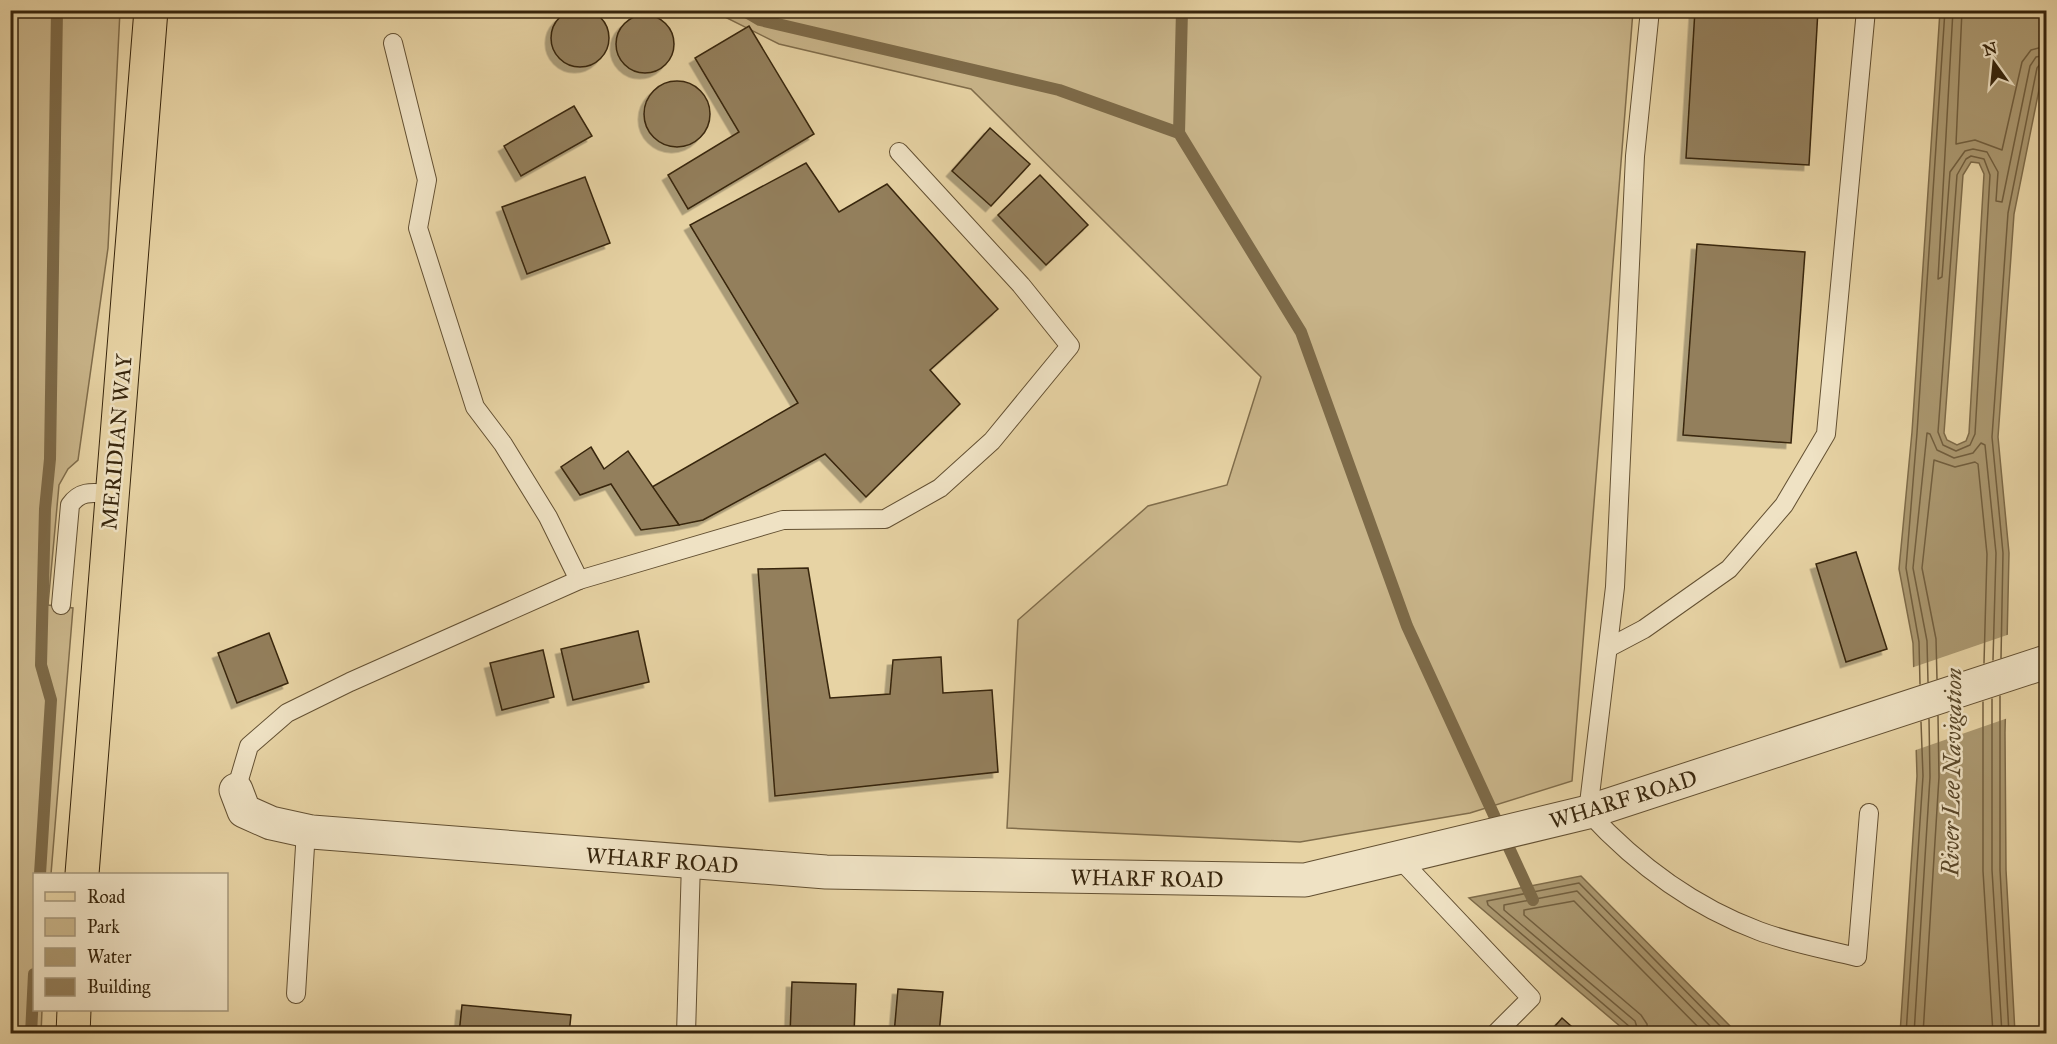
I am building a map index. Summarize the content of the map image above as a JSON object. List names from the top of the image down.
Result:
{
  "streets": {
    "main road": ["MERIDIAN WAY"],
    "street": ["WHARF ROAD"]
  },
  "water": ["River Lee Navigation"],
  "legend": [
    "Road",
    "Park",
    "Water",
    "Building"
  ],
  "north": "top"
}
